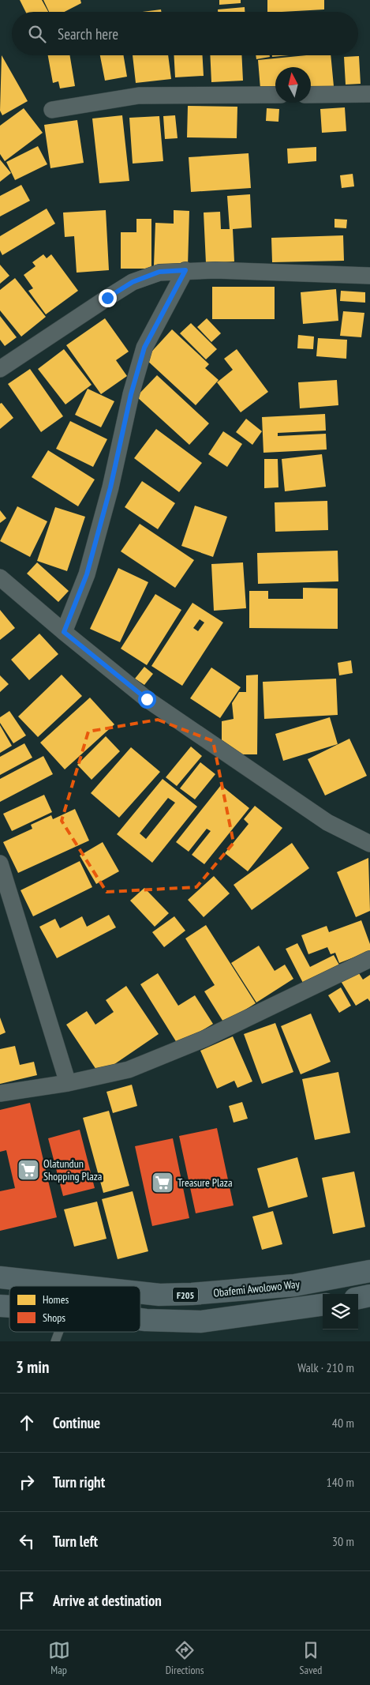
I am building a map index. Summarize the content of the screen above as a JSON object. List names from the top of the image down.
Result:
{
  "streets": {
    "main road": ["Obafemi Awolowo Way", "F205"]
  },
  "places": {
    "supermarket": ["Olatundun Shopping Plaza", "Treasure Plaza"]
  },
  "legend": ["Homes", "Shops"],
  "north": "top",
  "page": {
    "search": "Search here",
    "heading": ["3 min", "Walk · 210 m"],
    "list": [
      ["Continue", "40 m"],
      ["Turn right", "140 m"],
      ["Turn left", "30 m"],
      "Arrive at destination"
    ],
    "nav": ["Map", "Directions", "Saved"]
  }
}
